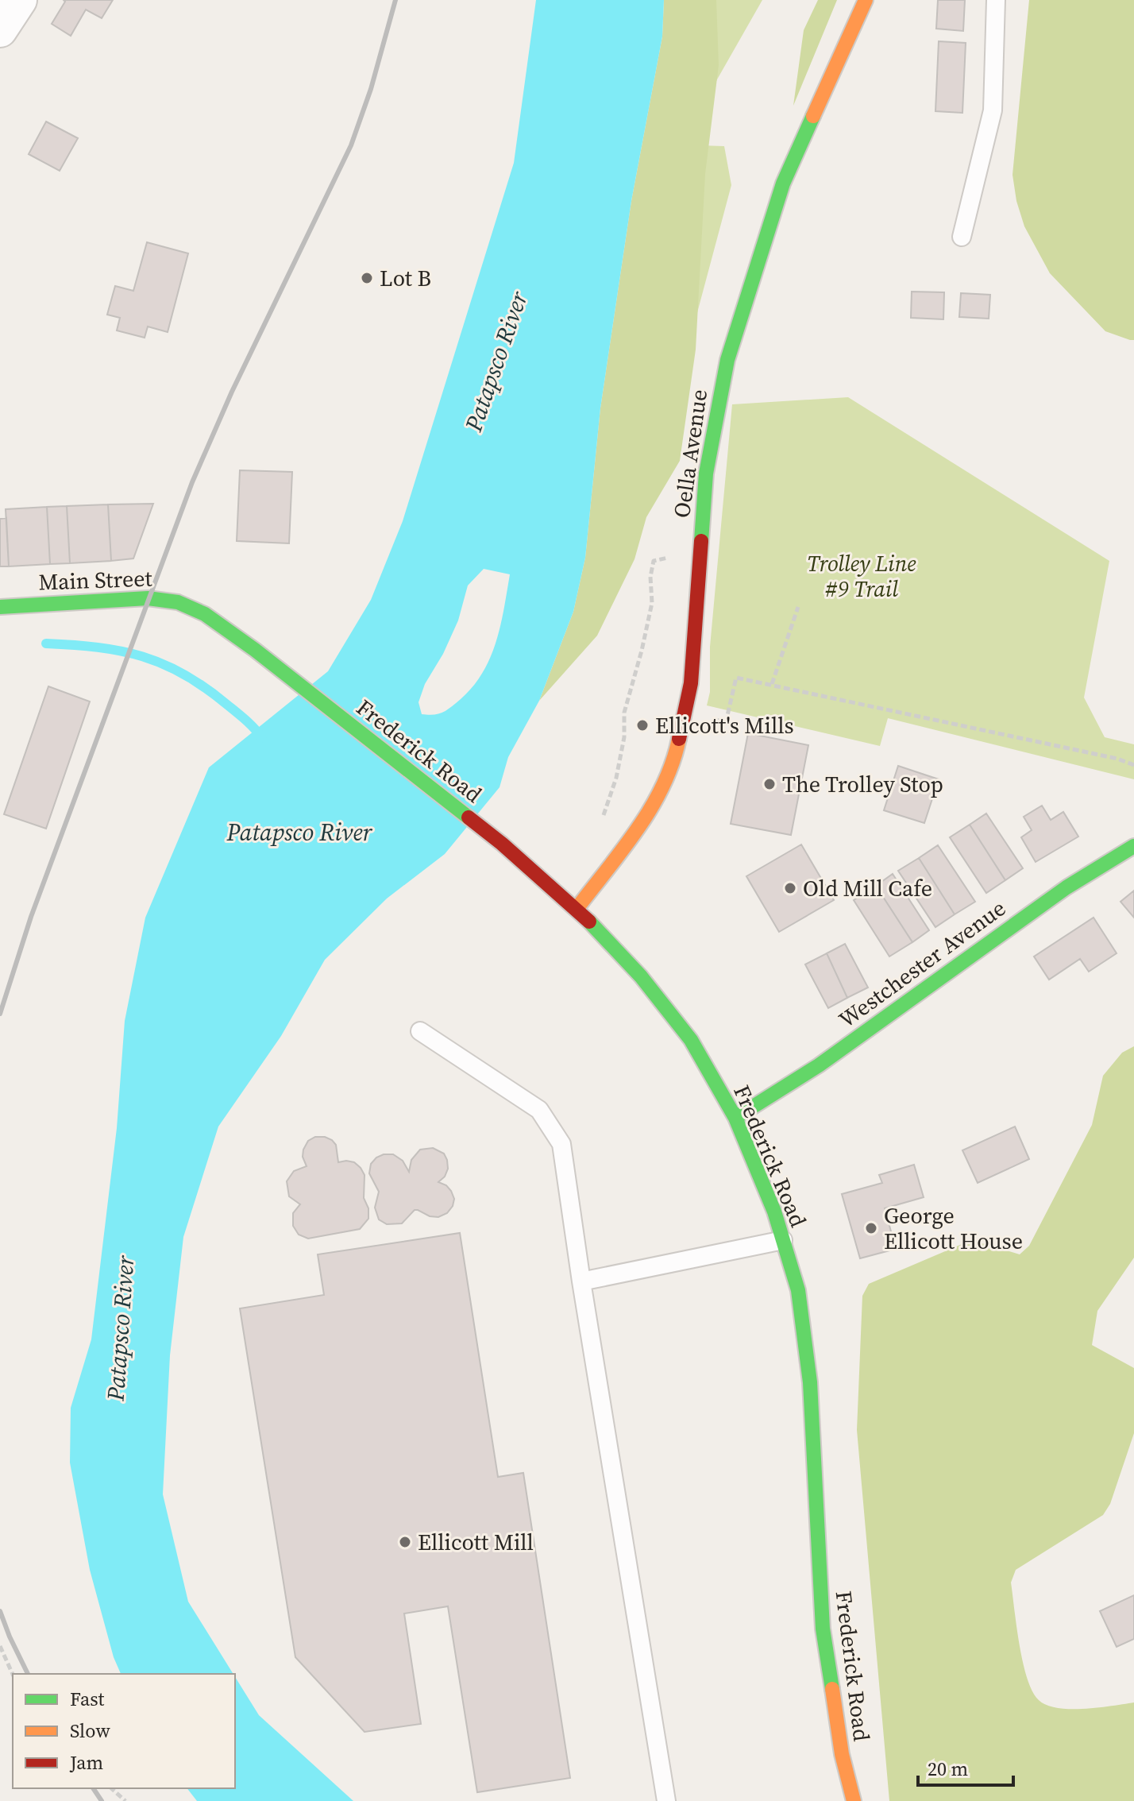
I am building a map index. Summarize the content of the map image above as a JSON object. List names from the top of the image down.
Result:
{
  "streets": {
    "main road": [
      "Oella Avenue",
      "Main Street",
      "Frederick Road",
      "Westchester Avenue"
    ]
  },
  "crossings": [
    ["Oella Avenue", "Frederick Road"],
    ["Main Street", "Frederick Road"],
    ["Frederick Road", "Westchester Avenue"]
  ],
  "water": ["Patapsco River"],
  "parks": ["Trolley Line #9 Trail"],
  "places": [
    "Lot B",
    "Ellicott's Mills",
    "The Trolley Stop",
    "Old Mill Cafe",
    "George Ellicott House",
    "Ellicott Mill"
  ],
  "legend": ["Fast", "Slow", "Jam"],
  "scale_bar": "20 m"
}
